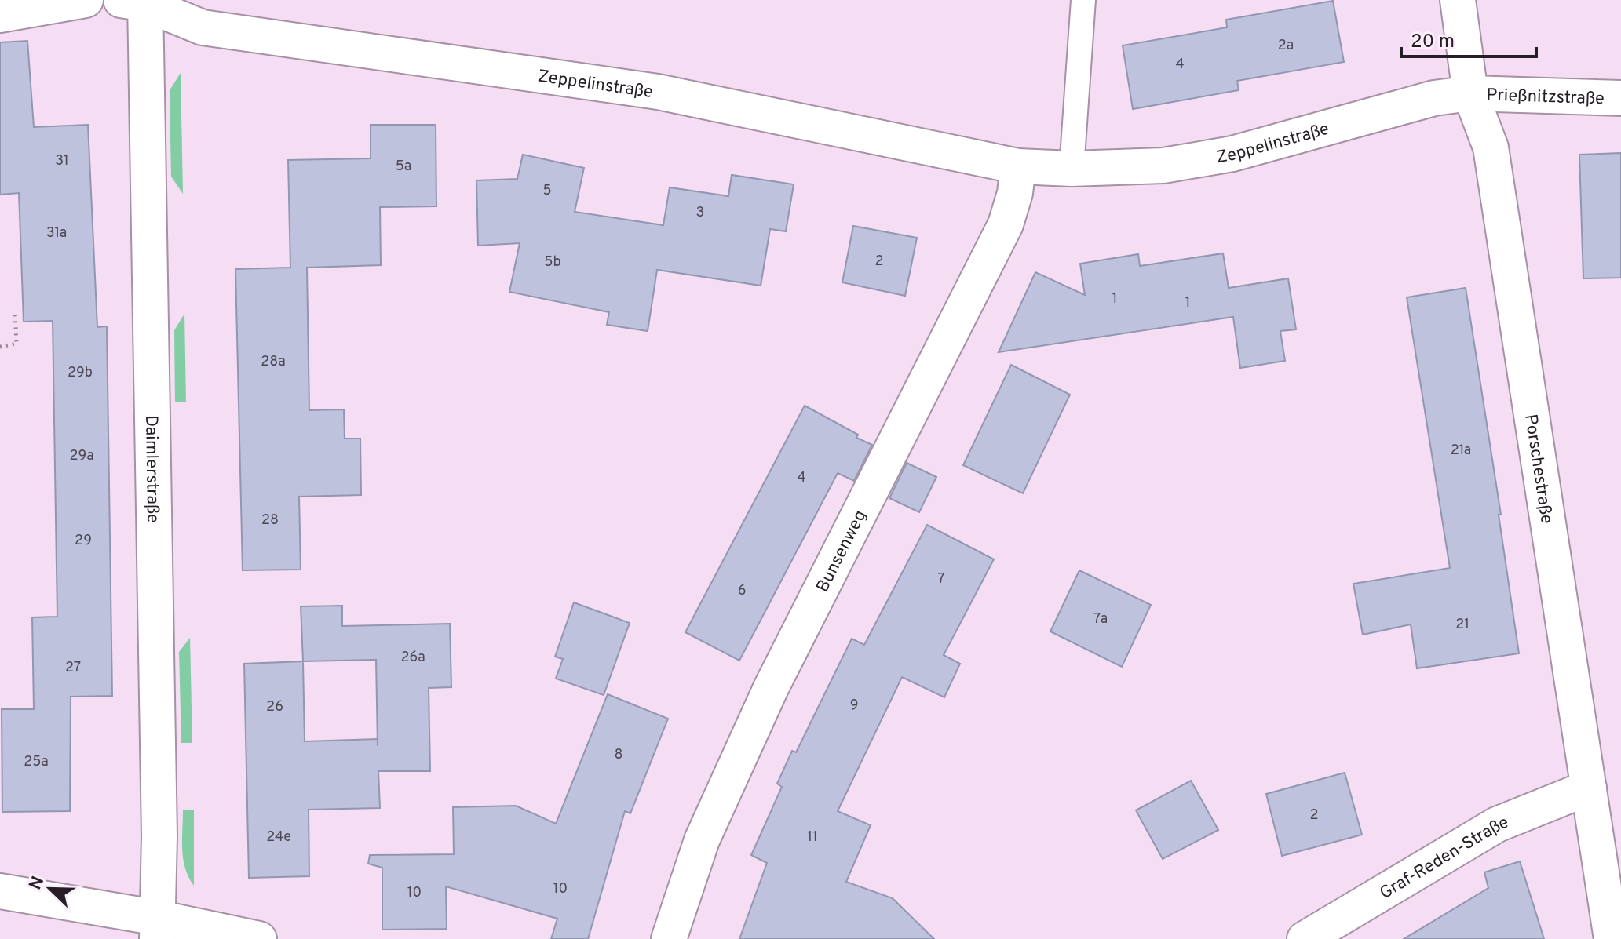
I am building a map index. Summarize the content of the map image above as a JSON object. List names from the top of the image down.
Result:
{
  "streets": {
    "street": [
      "Zeppelinstraße",
      "Prießnitzstraße",
      "Porschestraße",
      "Daimlerstraße",
      "Bunsenweg",
      "Graf-Reden-Straße"
    ]
  },
  "crossings": [
    ["Zeppelinstraße", "Prießnitzstraße"],
    ["Zeppelinstraße", "Porschestraße"],
    ["Zeppelinstraße", "Daimlerstraße"],
    ["Zeppelinstraße", "Bunsenweg"],
    ["Prießnitzstraße", "Porschestraße"],
    ["Porschestraße", "Graf-Reden-Straße"]
  ],
  "house_numbers": [
    "2a",
    "4",
    "31",
    "5a",
    "5",
    "3",
    "31a",
    "2",
    "5b",
    "1",
    "1",
    "28a",
    "29b",
    "21a",
    "29a",
    "4",
    "28",
    "29",
    "7",
    "6",
    "7a",
    "21",
    "26a",
    "27",
    "9",
    "26",
    "8",
    "25a",
    "2",
    "24e",
    "11",
    "10",
    "10"
  ],
  "scale_bar": "20 m",
  "north": "top left"
}
